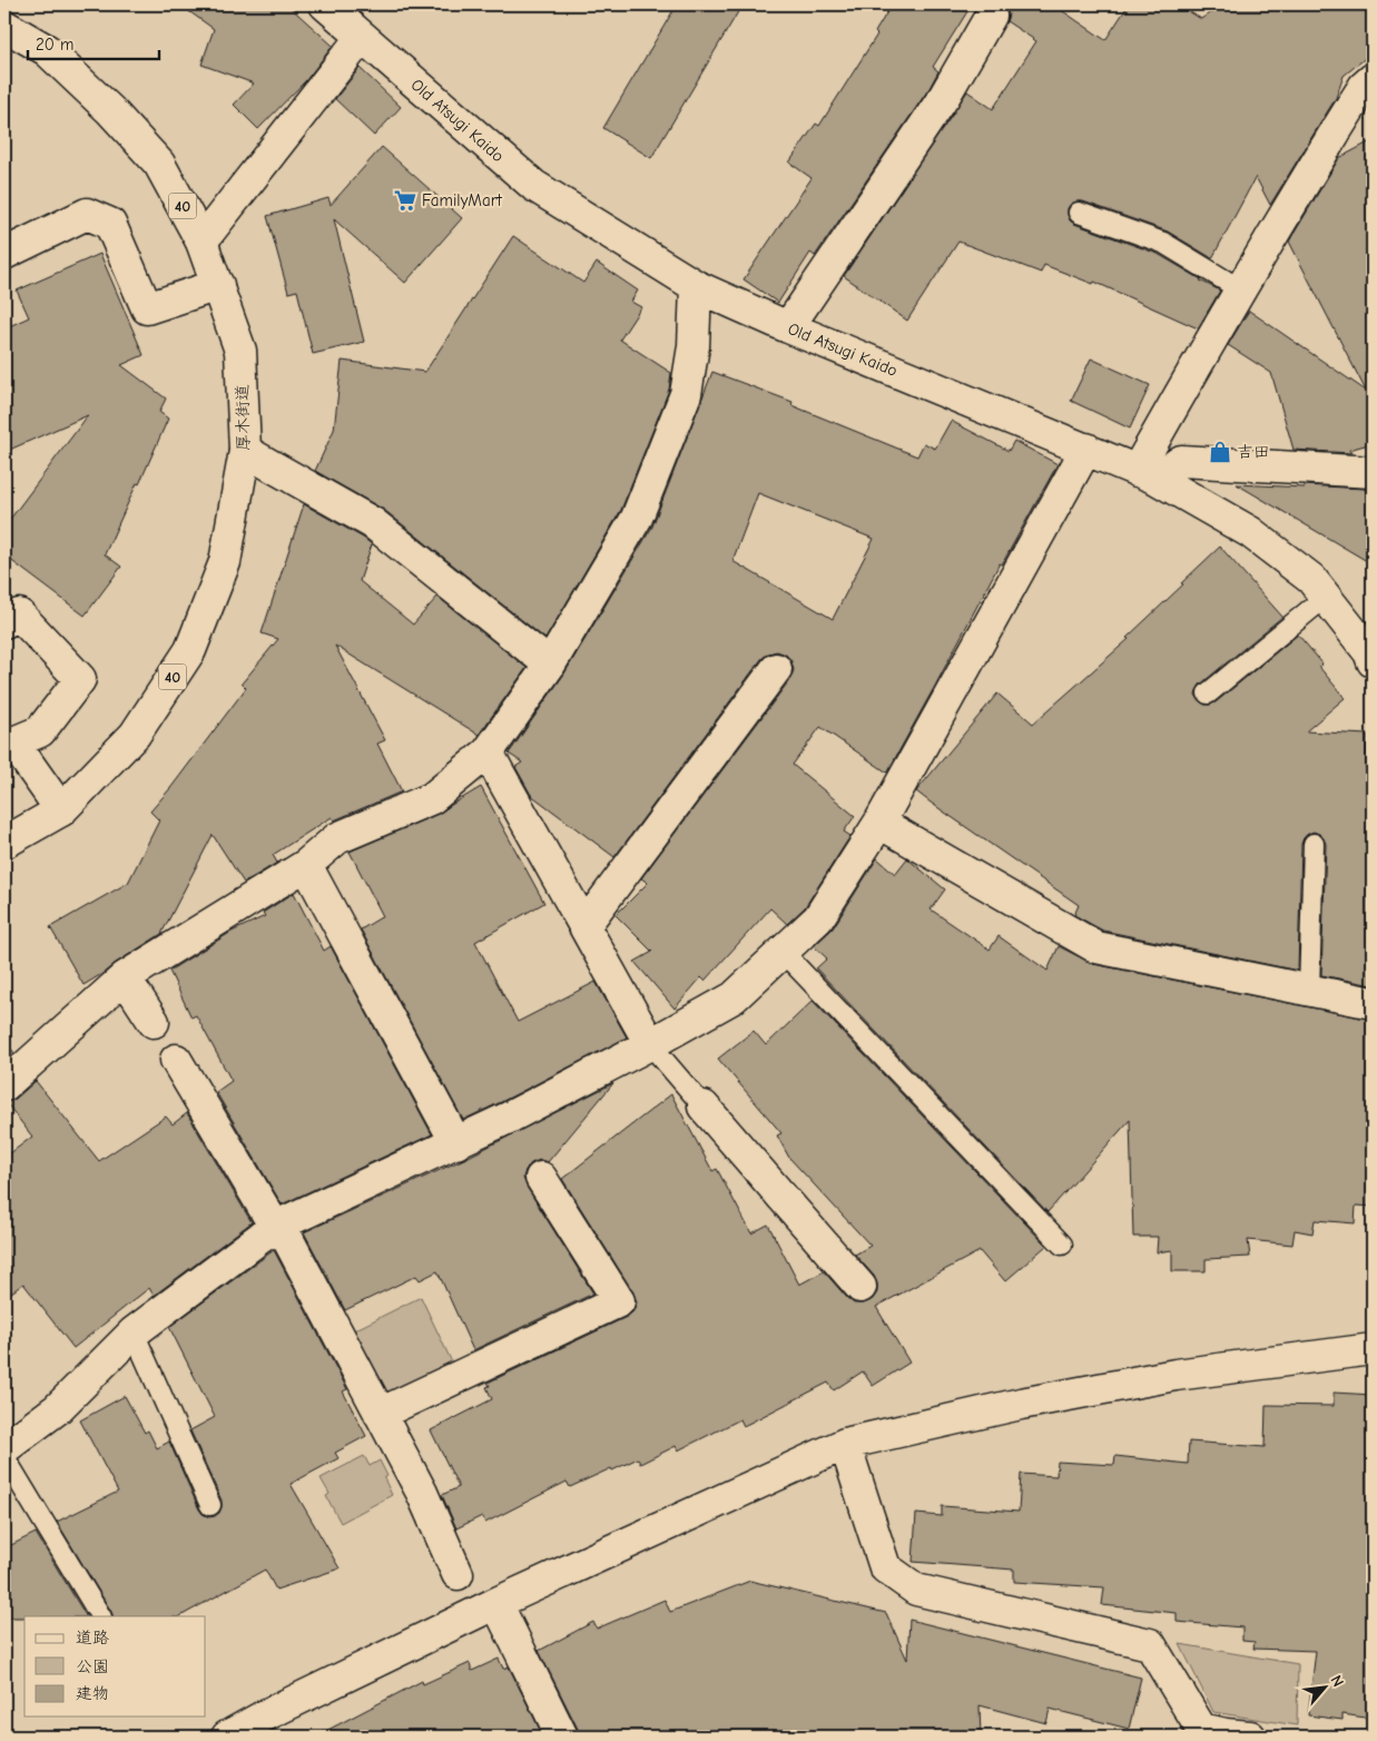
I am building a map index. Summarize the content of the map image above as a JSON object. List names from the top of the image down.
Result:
{
  "streets": {
    "street": ["Old Atsugi Kaido", "40", "厚木街道"]
  },
  "places": {
    "supermarket": ["FamilyMart"],
    "shop": ["吉田"]
  },
  "legend": ["道路", "公園", "建物"],
  "scale_bar": "20 m",
  "north": "top right"
}
